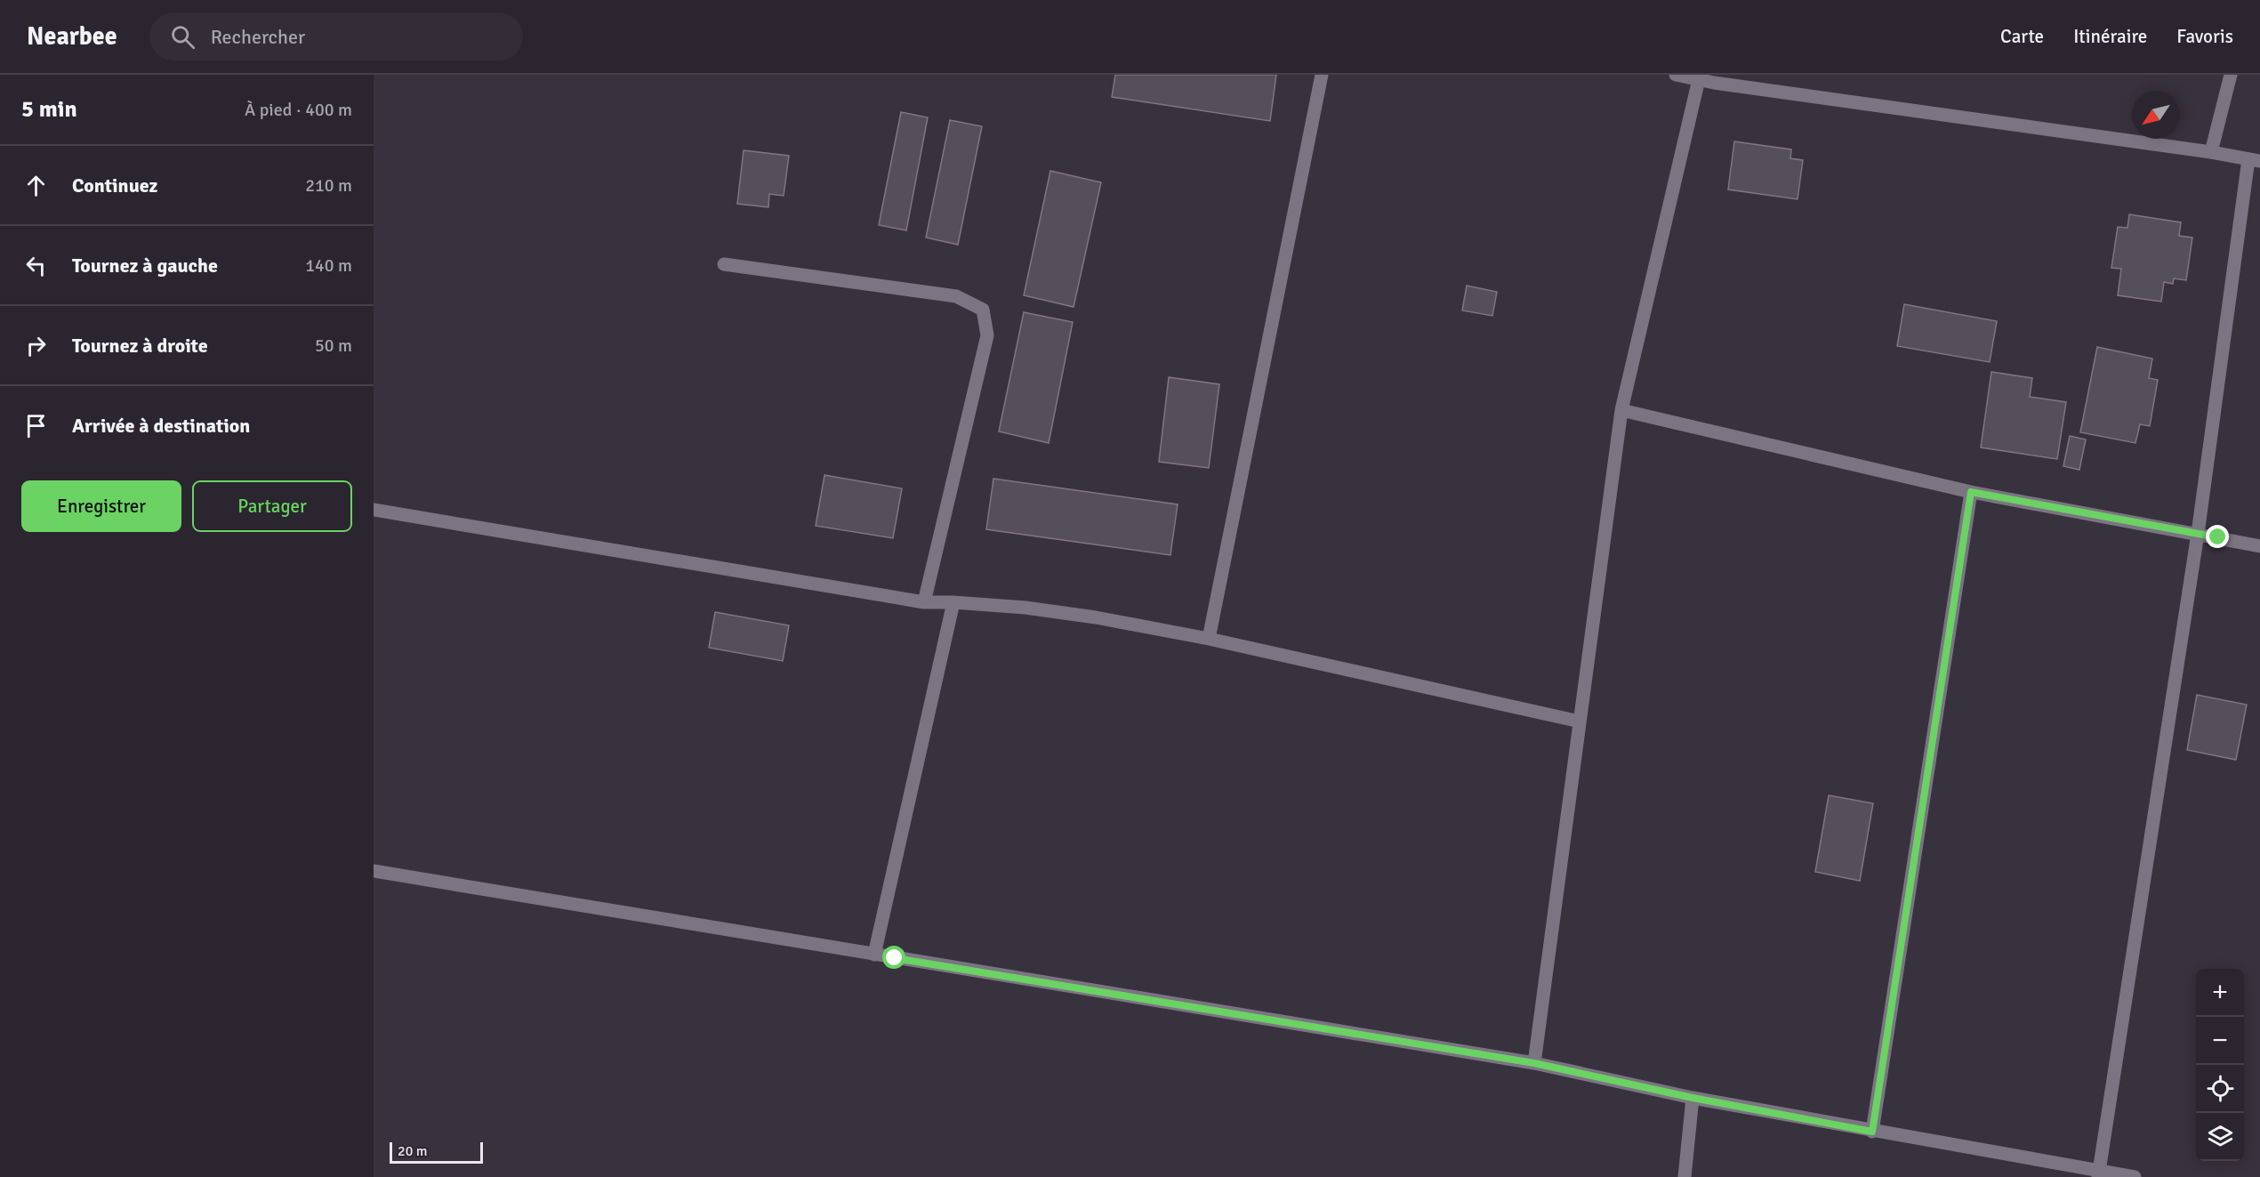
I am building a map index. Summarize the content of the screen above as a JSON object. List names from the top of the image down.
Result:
{
  "scale_bar": "20 m",
  "north": "bottom left",
  "page": {
    "header": "Nearbee",
    "search": "Rechercher",
    "nav": ["Carte", "Itinéraire", "Favoris"],
    "heading": ["5 min", "À pied · 400 m"],
    "list": [
      ["Continuez", "210 m"],
      ["Tournez à gauche", "140 m"],
      ["Tournez à droite", "50 m"],
      "Arrivée à destination"
    ],
    "buttons": ["Enregistrer", "Partager"],
    "map_buttons": ["+", "−"],
    "scale": "20 m"
  }
}
